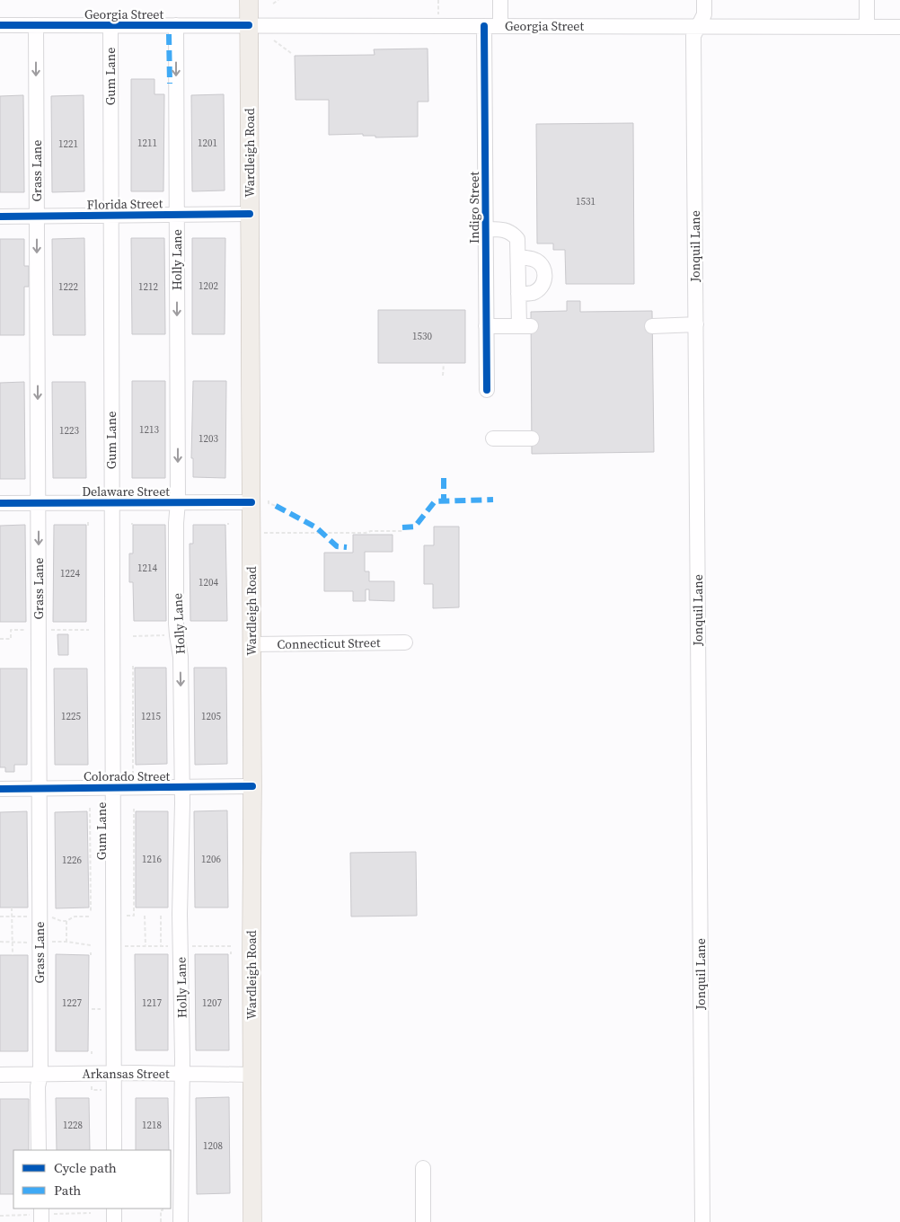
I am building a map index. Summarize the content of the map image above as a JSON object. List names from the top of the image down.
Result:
{
  "streets": {
    "main road": ["Wardleigh Road"],
    "street": [
      "Georgia Street",
      "Gum Lane",
      "Grass Lane",
      "Florida Street",
      "Indigo Street",
      "Jonquil Lane",
      "Holly Lane",
      "Delaware Street",
      "Connecticut Street",
      "Colorado Street",
      "Arkansas Street"
    ]
  },
  "crossings": [
    ["Georgia Street", "Gum Lane"],
    ["Georgia Street", "Wardleigh Road"],
    ["Georgia Street", "Grass Lane"],
    ["Georgia Street", "Indigo Street"],
    ["Georgia Street", "Jonquil Lane"],
    ["Georgia Street", "Holly Lane"],
    ["Gum Lane", "Florida Street"],
    ["Gum Lane", "Delaware Street"],
    ["Gum Lane", "Colorado Street"],
    ["Gum Lane", "Arkansas Street"],
    ["Wardleigh Road", "Florida Street"],
    ["Wardleigh Road", "Delaware Street"],
    ["Wardleigh Road", "Connecticut Street"],
    ["Wardleigh Road", "Colorado Street"],
    ["Wardleigh Road", "Arkansas Street"],
    ["Grass Lane", "Florida Street"],
    ["Grass Lane", "Delaware Street"],
    ["Grass Lane", "Colorado Street"],
    ["Grass Lane", "Arkansas Street"],
    ["Florida Street", "Holly Lane"],
    ["Holly Lane", "Delaware Street"],
    ["Holly Lane", "Colorado Street"],
    ["Holly Lane", "Arkansas Street"]
  ],
  "one_way": ["Grass Lane", "Holly Lane"],
  "house_numbers": [
    "1211",
    "1201",
    "1221",
    "1531",
    "1202",
    "1222",
    "1212",
    "1530",
    "1213",
    "1223",
    "1203",
    "1214",
    "1224",
    "1204",
    "1225",
    "1215",
    "1205",
    "1216",
    "1206",
    "1226",
    "1227",
    "1217",
    "1207",
    "1228",
    "1218",
    "1208"
  ],
  "legend": ["Cycle path", "Path"]
}
